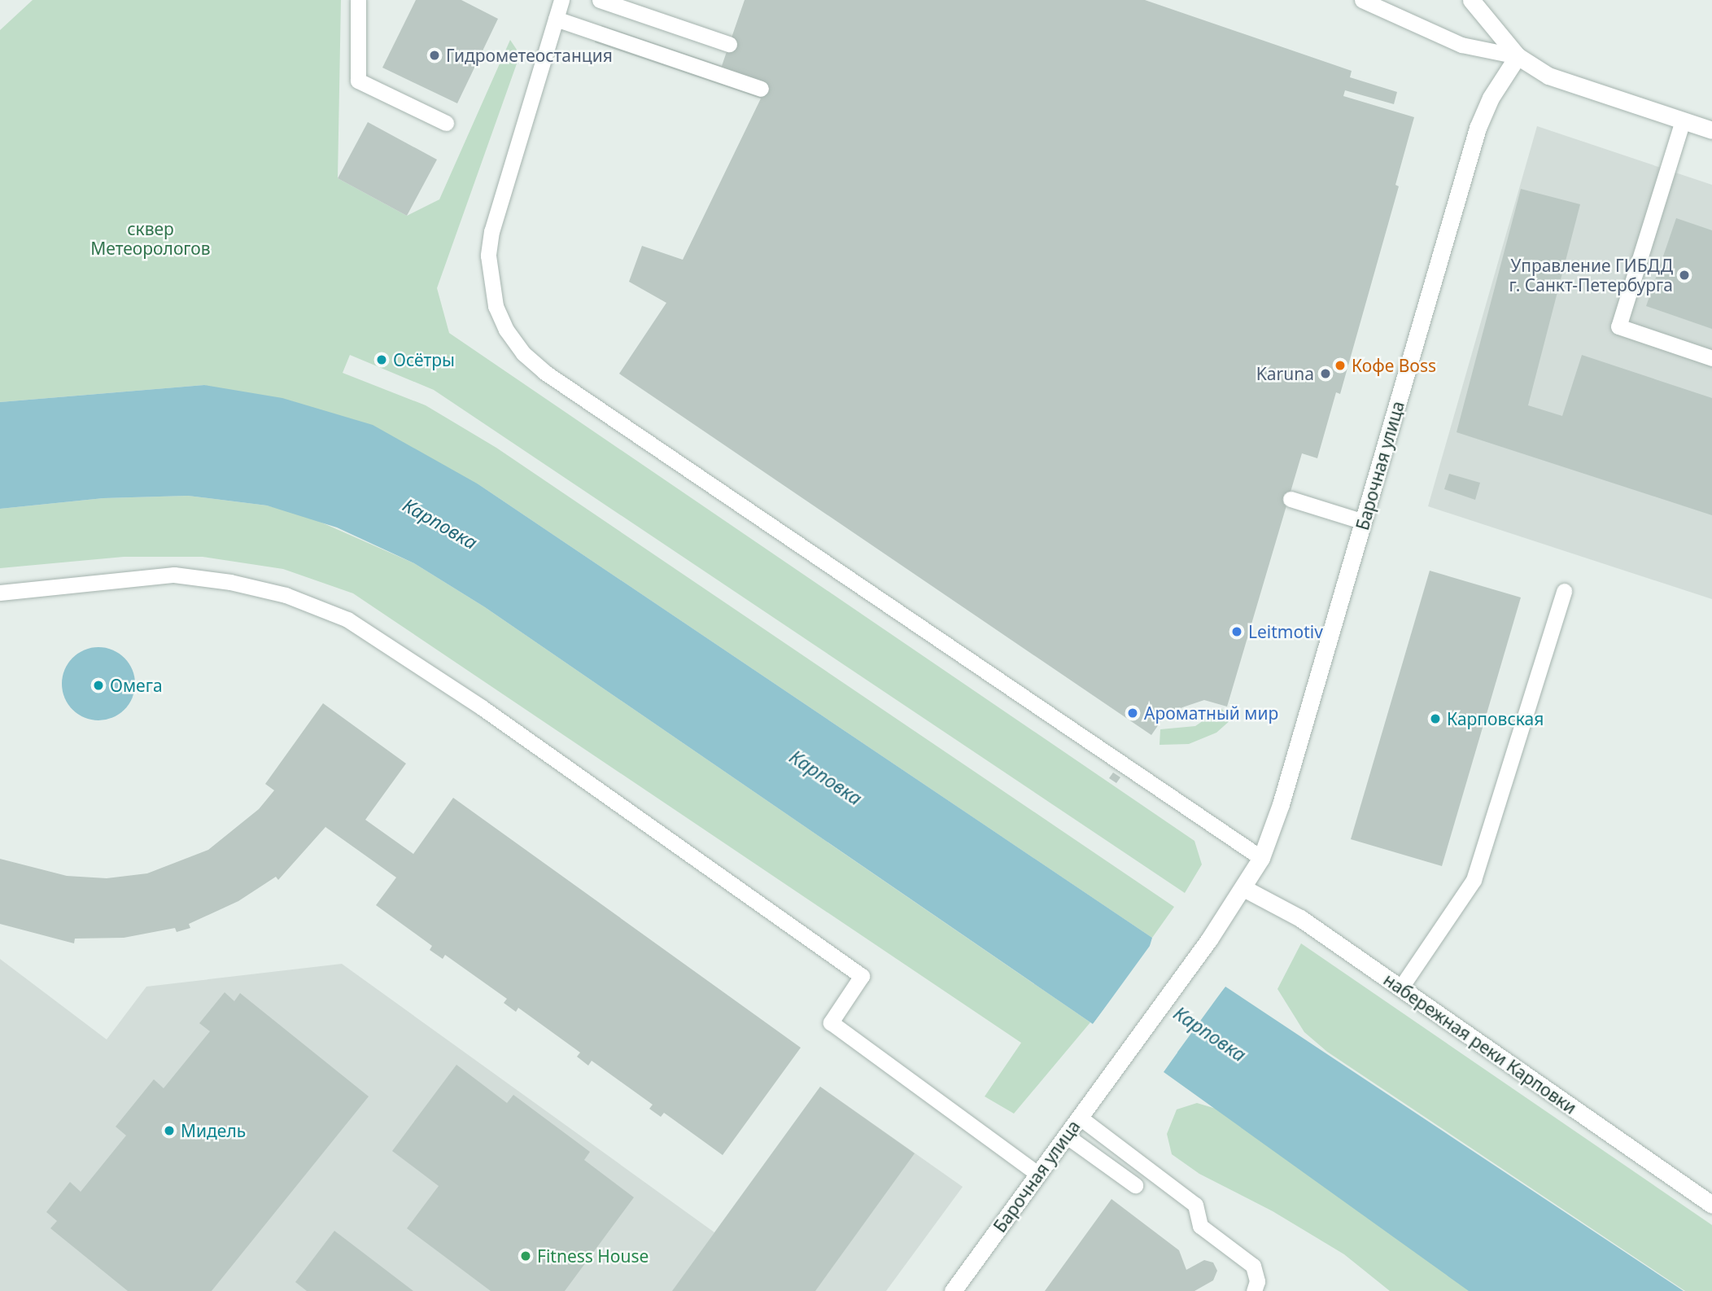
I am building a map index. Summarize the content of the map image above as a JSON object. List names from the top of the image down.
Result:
{
  "streets": {
    "street": ["Барочная улица", "набережная реки Карповки"]
  },
  "crossings": [
    ["Барочная улица", "набережная реки Карповки"]
  ],
  "water": ["Карповка"],
  "parks": ["сквер Метеорологов"],
  "places": [
    "Гидрометеостанция",
    "Управление ГИБДД г. Санкт-Петербурга",
    "Осётры",
    "Кофе Boss",
    "Karuna",
    "Leitmotiv",
    "Омега",
    "Ароматный мир",
    "Карповская",
    "Мидель",
    "Fitness House"
  ]
}
